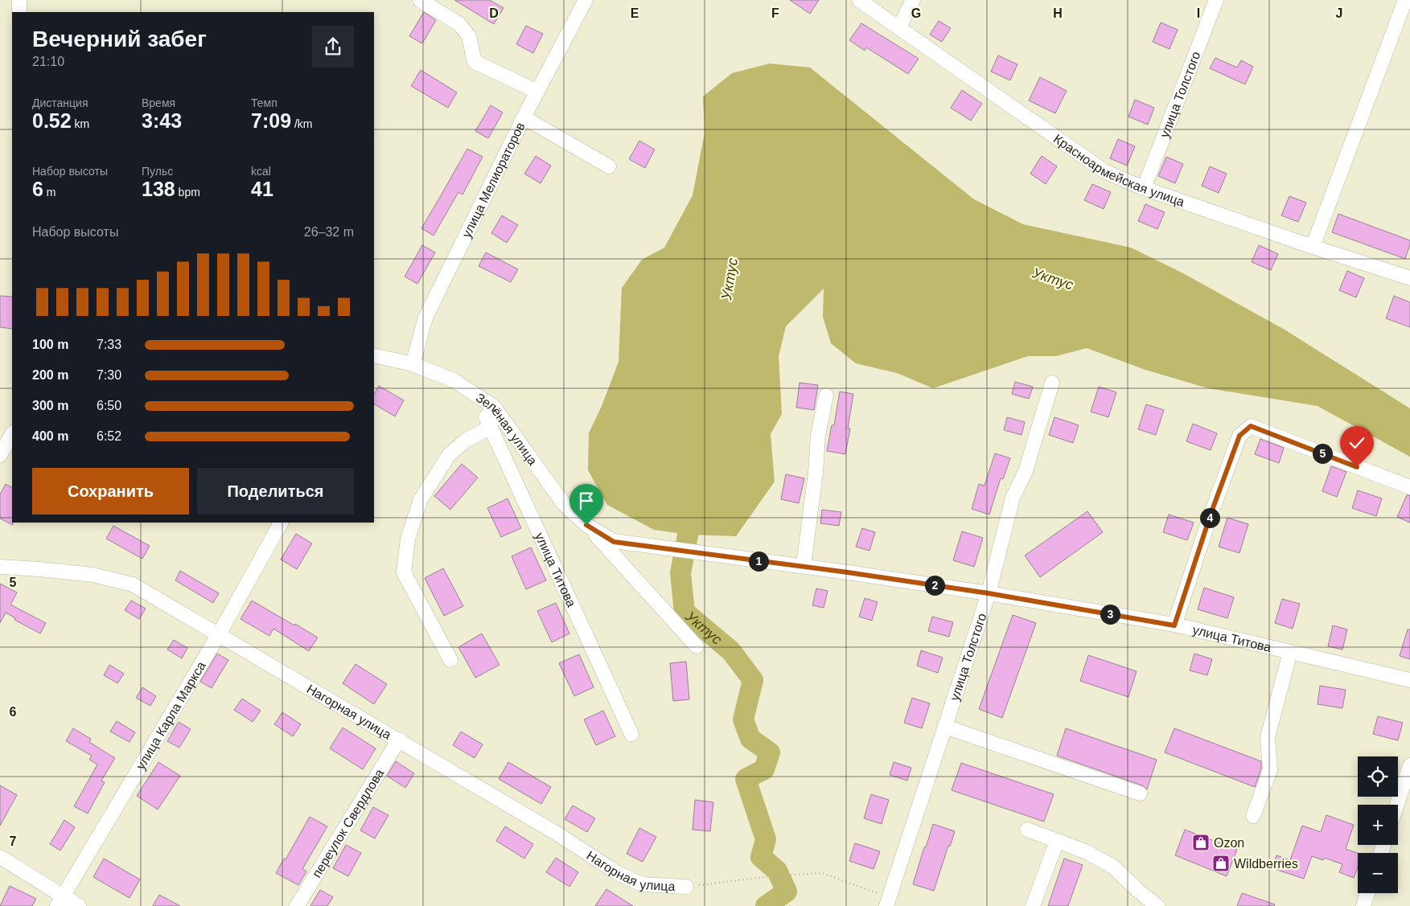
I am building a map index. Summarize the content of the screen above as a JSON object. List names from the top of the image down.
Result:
{
  "streets": {
    "street": [
      "улица Толстого",
      "Красноармейская улица",
      "улица Мелиораторов",
      "Зелёная улица",
      "улица Титова",
      "Нагорная улица",
      "улица Карла Маркса",
      "переулок Свердлова"
    ]
  },
  "crossings": [
    ["улица Толстого", "Красноармейская улица"],
    ["улица Толстого", "улица Титова"],
    ["улица Мелиораторов", "Зелёная улица"],
    ["Зелёная улица", "улица Титова"],
    ["Нагорная улица", "улица Карла Маркса"],
    ["Нагорная улица", "переулок Свердлова"]
  ],
  "water": ["Уктус"],
  "places": {
    "shop": ["Ozon", "Wildberries"]
  },
  "page": {
    "heading": ["Вечерний забег", "21:10"],
    "stats": [
      ["Дистанция", "0.52 km"],
      ["Время", "3:43"],
      ["Темп", "7:09 /km"],
      ["Набор высоты", "6 m"],
      ["Пульс", "138 bpm"],
      ["kcal", "41"]
    ],
    "chart": ["Набор высоты", "26–32 m"],
    "list": [
      {
        "name": "100 m",
        "note": "7:33"
      },
      {
        "name": "200 m",
        "note": "7:30"
      },
      {
        "name": "300 m",
        "note": "6:50"
      },
      {
        "name": "400 m",
        "note": "6:52"
      }
    ],
    "pins": [
      "5",
      "4",
      "1",
      "2",
      "3"
    ],
    "buttons": ["Сохранить", "Поделиться"],
    "map_buttons": ["+", "−"]
  },
  "grid": {
    "columns": [
      "D",
      "E",
      "F",
      "G",
      "H",
      "I",
      "J"
    ],
    "rows": ["5", "6", "7"]
  }
}
